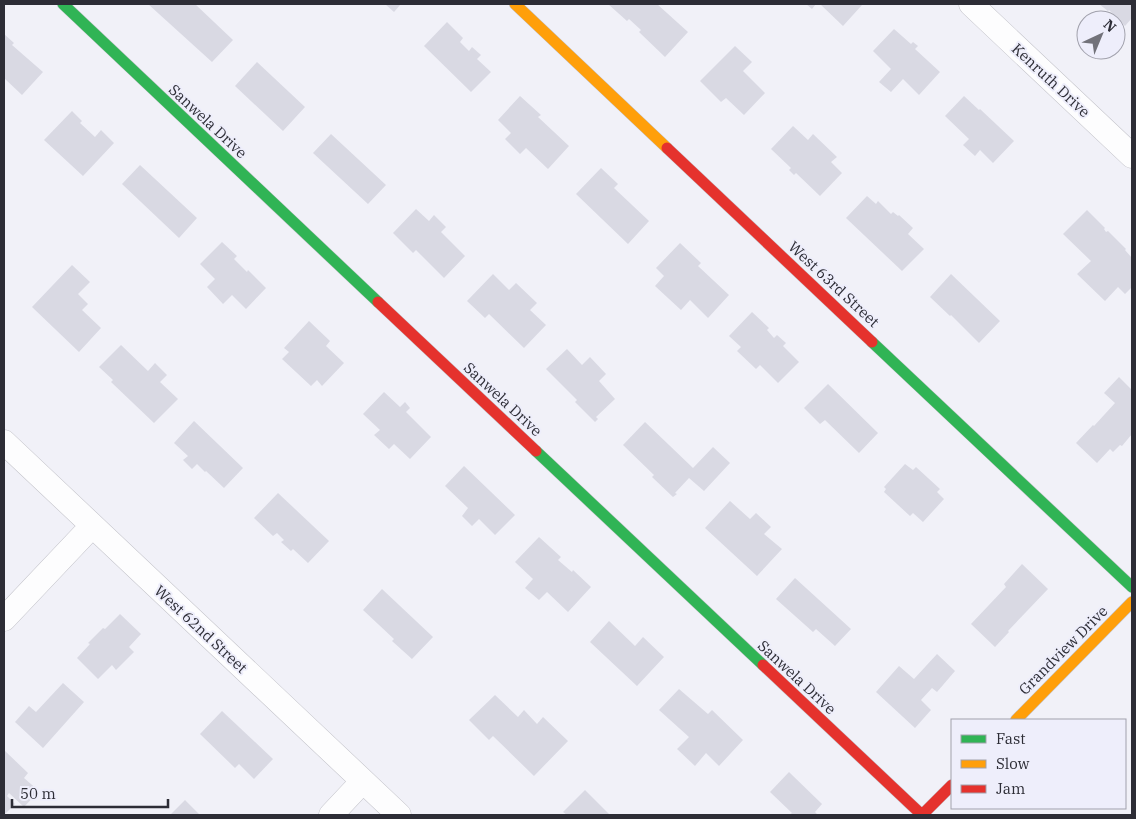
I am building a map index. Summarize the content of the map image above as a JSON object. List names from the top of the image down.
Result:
{
  "streets": {
    "street": [
      "Kenruth Drive",
      "Sanwela Drive",
      "West 63rd Street",
      "West 62nd Street",
      "Grandview Drive"
    ]
  },
  "legend": ["Fast", "Slow", "Jam"],
  "scale_bar": "50 m",
  "north": "top right"
}
